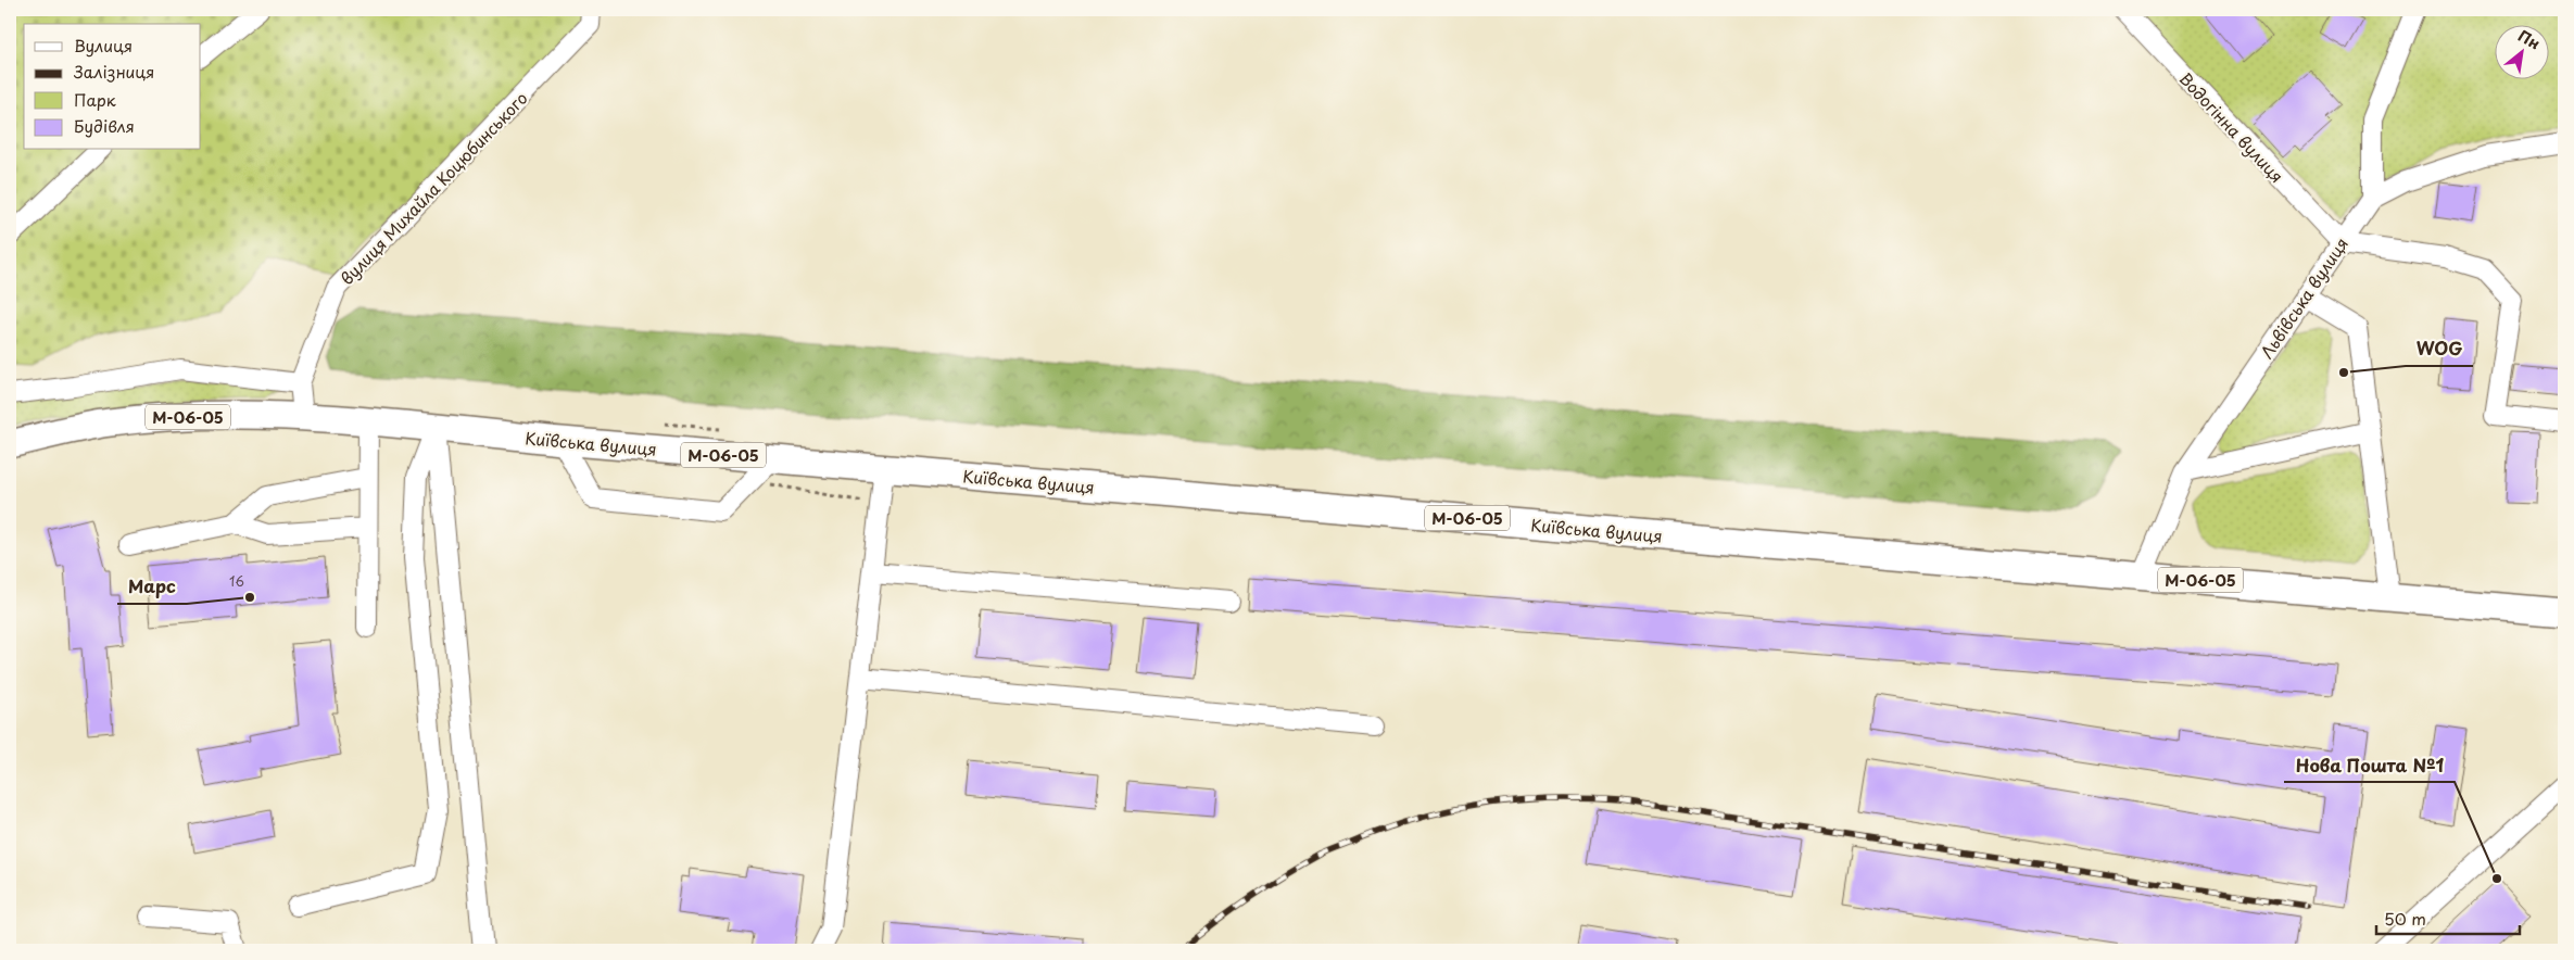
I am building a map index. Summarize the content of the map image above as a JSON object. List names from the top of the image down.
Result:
{
  "streets": {
    "highway": ["М-06-05", "Київська вулиця"],
    "street": ["Водогінна вулиця", "вулиця Михайла Коцюбинського", "Львівська вулиця"]
  },
  "crossings": [
    ["Водогінна вулиця", "Львівська вулиця"],
    ["вулиця Михайла Коцюбинського", "Київська вулиця"],
    ["Львівська вулиця", "М-06-05"],
    ["Львівська вулиця", "Київська вулиця"],
    ["М-06-05", "Київська вулиця"]
  ],
  "places": ["WOG", "Марс", "Нова Пошта №1"],
  "house_numbers": ["16"],
  "legend": [
    "Вулиця",
    "Залізниця",
    "Парк",
    "Будівля"
  ],
  "scale_bar": "50 m",
  "north": "top right"
}
